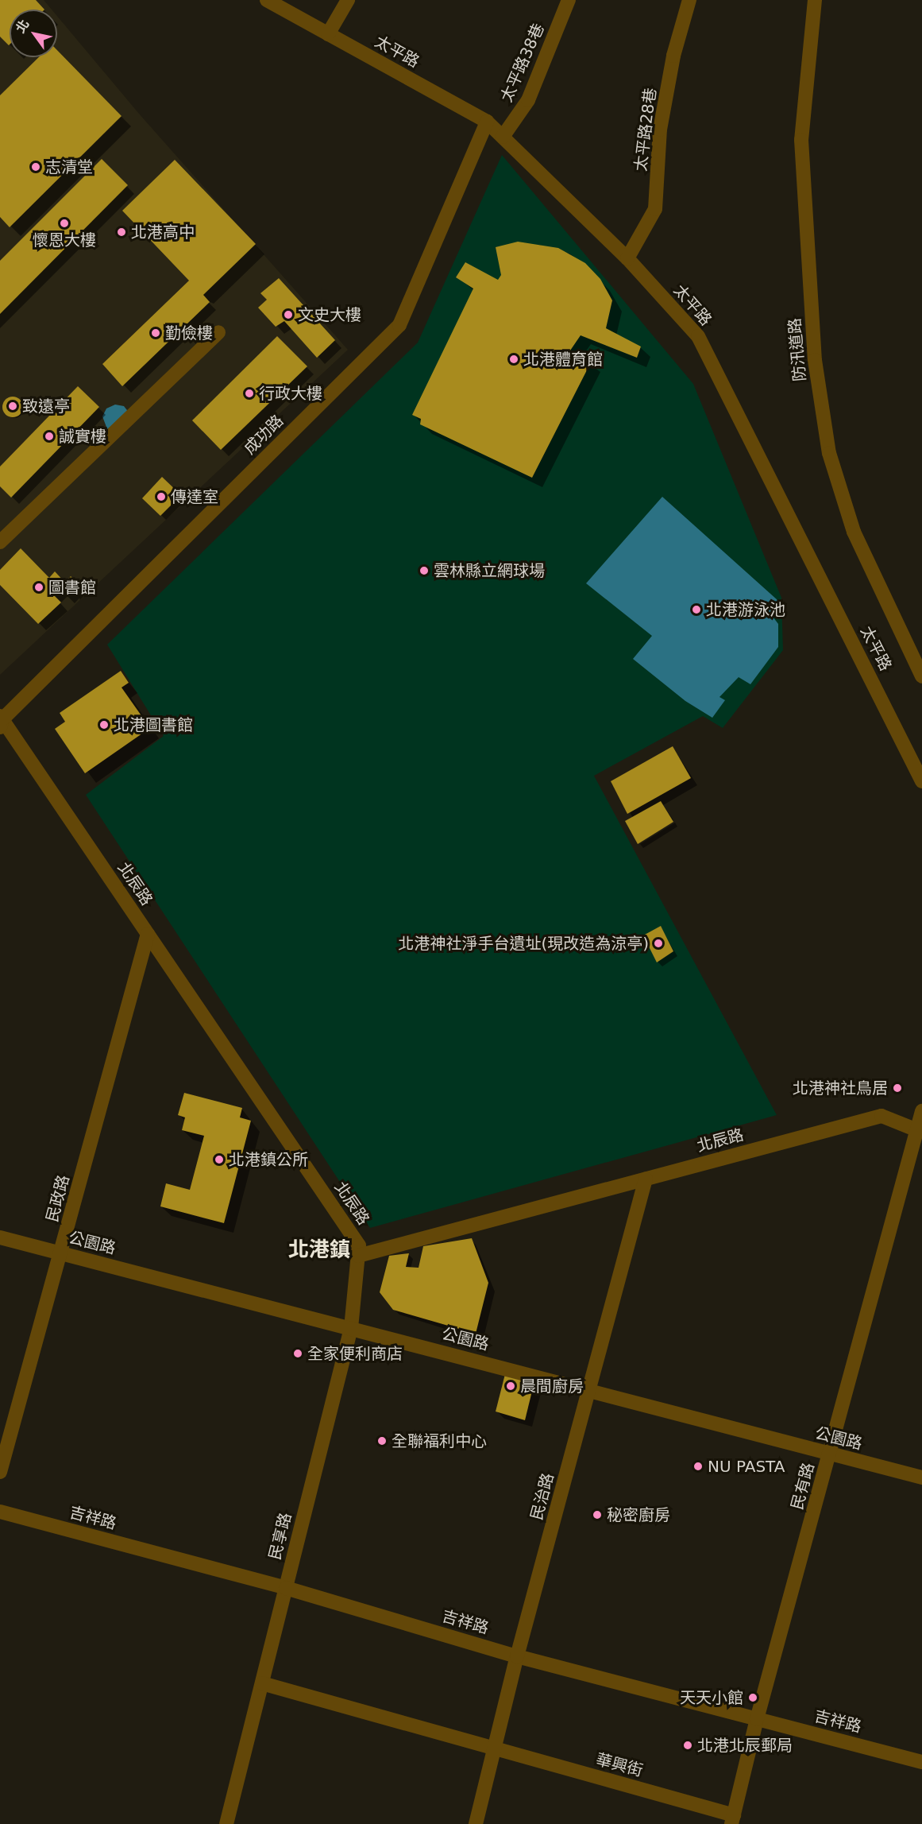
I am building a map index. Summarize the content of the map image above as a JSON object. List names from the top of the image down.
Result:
{
  "streets": {
    "street": [
      "太平路",
      "太平路38巷",
      "太平路28巷",
      "防汛道路",
      "成功路",
      "北辰路",
      "民政路",
      "公園路",
      "民有路",
      "民治路",
      "吉祥路",
      "民享路",
      "華興街"
    ]
  },
  "crossings": [
    ["太平路", "太平路38巷"],
    ["太平路", "太平路28巷"],
    ["太平路", "成功路"],
    ["成功路", "北辰路"],
    ["北辰路", "民政路"],
    ["北辰路", "民有路"],
    ["北辰路", "民治路"],
    ["北辰路", "民享路"],
    ["民政路", "公園路"],
    ["公園路", "民有路"],
    ["公園路", "民治路"],
    ["公園路", "民享路"],
    ["民有路", "吉祥路"],
    ["民有路", "華興街"],
    ["民治路", "吉祥路"],
    ["民治路", "華興街"],
    ["吉祥路", "民享路"],
    ["民享路", "華興街"]
  ],
  "districts": ["北港鎮"],
  "places": [
    "志清堂",
    "懷恩大樓",
    "北港高中",
    "文史大樓",
    "勤儉樓",
    "北港體育館",
    "行政大樓",
    "致遠亭",
    "誠實樓",
    "傳達室",
    "雲林縣立網球場",
    "圖書館",
    "北港游泳池",
    "北港圖書館",
    "北港神社淨手台遺址(現改造為涼亭)",
    "北港神社鳥居",
    "北港鎮公所",
    "全家便利商店",
    "晨間廚房",
    "全聯福利中心",
    "NU PASTA",
    "秘密廚房",
    "天天小館",
    "北港北辰郵局"
  ],
  "north": "top left"
}
